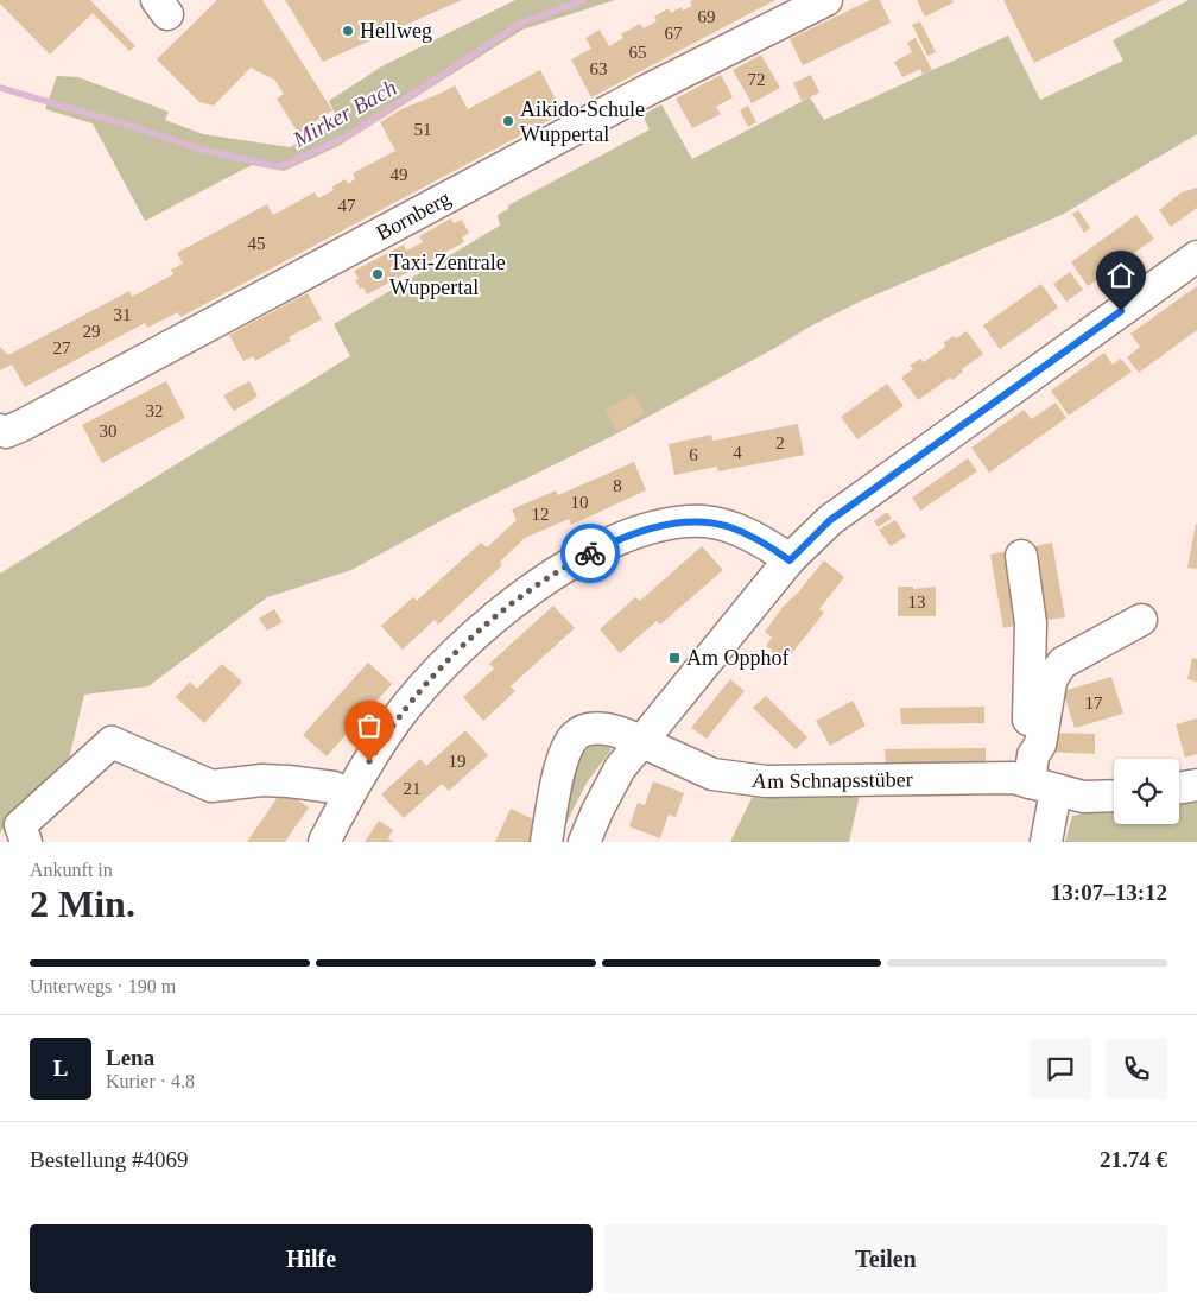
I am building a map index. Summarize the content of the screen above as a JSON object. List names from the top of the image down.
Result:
{
  "streets": {
    "street": ["Bornberg", "Am Schnapsstüber"]
  },
  "water": ["Mirker Bach"],
  "places": {
    "other": ["Hellweg", "Aikido-Schule Wuppertal", "Taxi-Zentrale Wuppertal"],
    "transit": ["Am Opphof"]
  },
  "house_numbers": [
    "69",
    "67",
    "65",
    "63",
    "72",
    "51",
    "49",
    "47",
    "45",
    "31",
    "29",
    "27",
    "32",
    "30",
    "2",
    "4",
    "6",
    "8",
    "10",
    "12",
    "13",
    "17",
    "19",
    "21"
  ],
  "page": {
    "heading": ["2 Min.", "Ankunft in", "13:07–13:12"],
    "panel": [
      "Lena",
      "Kurier · 4.8",
      "Bestellung #4069",
      "21.74 €"
    ],
    "bar": "Unterwegs · 190 m",
    "round": "L",
    "buttons": ["Hilfe", "Teilen"]
  }
}
